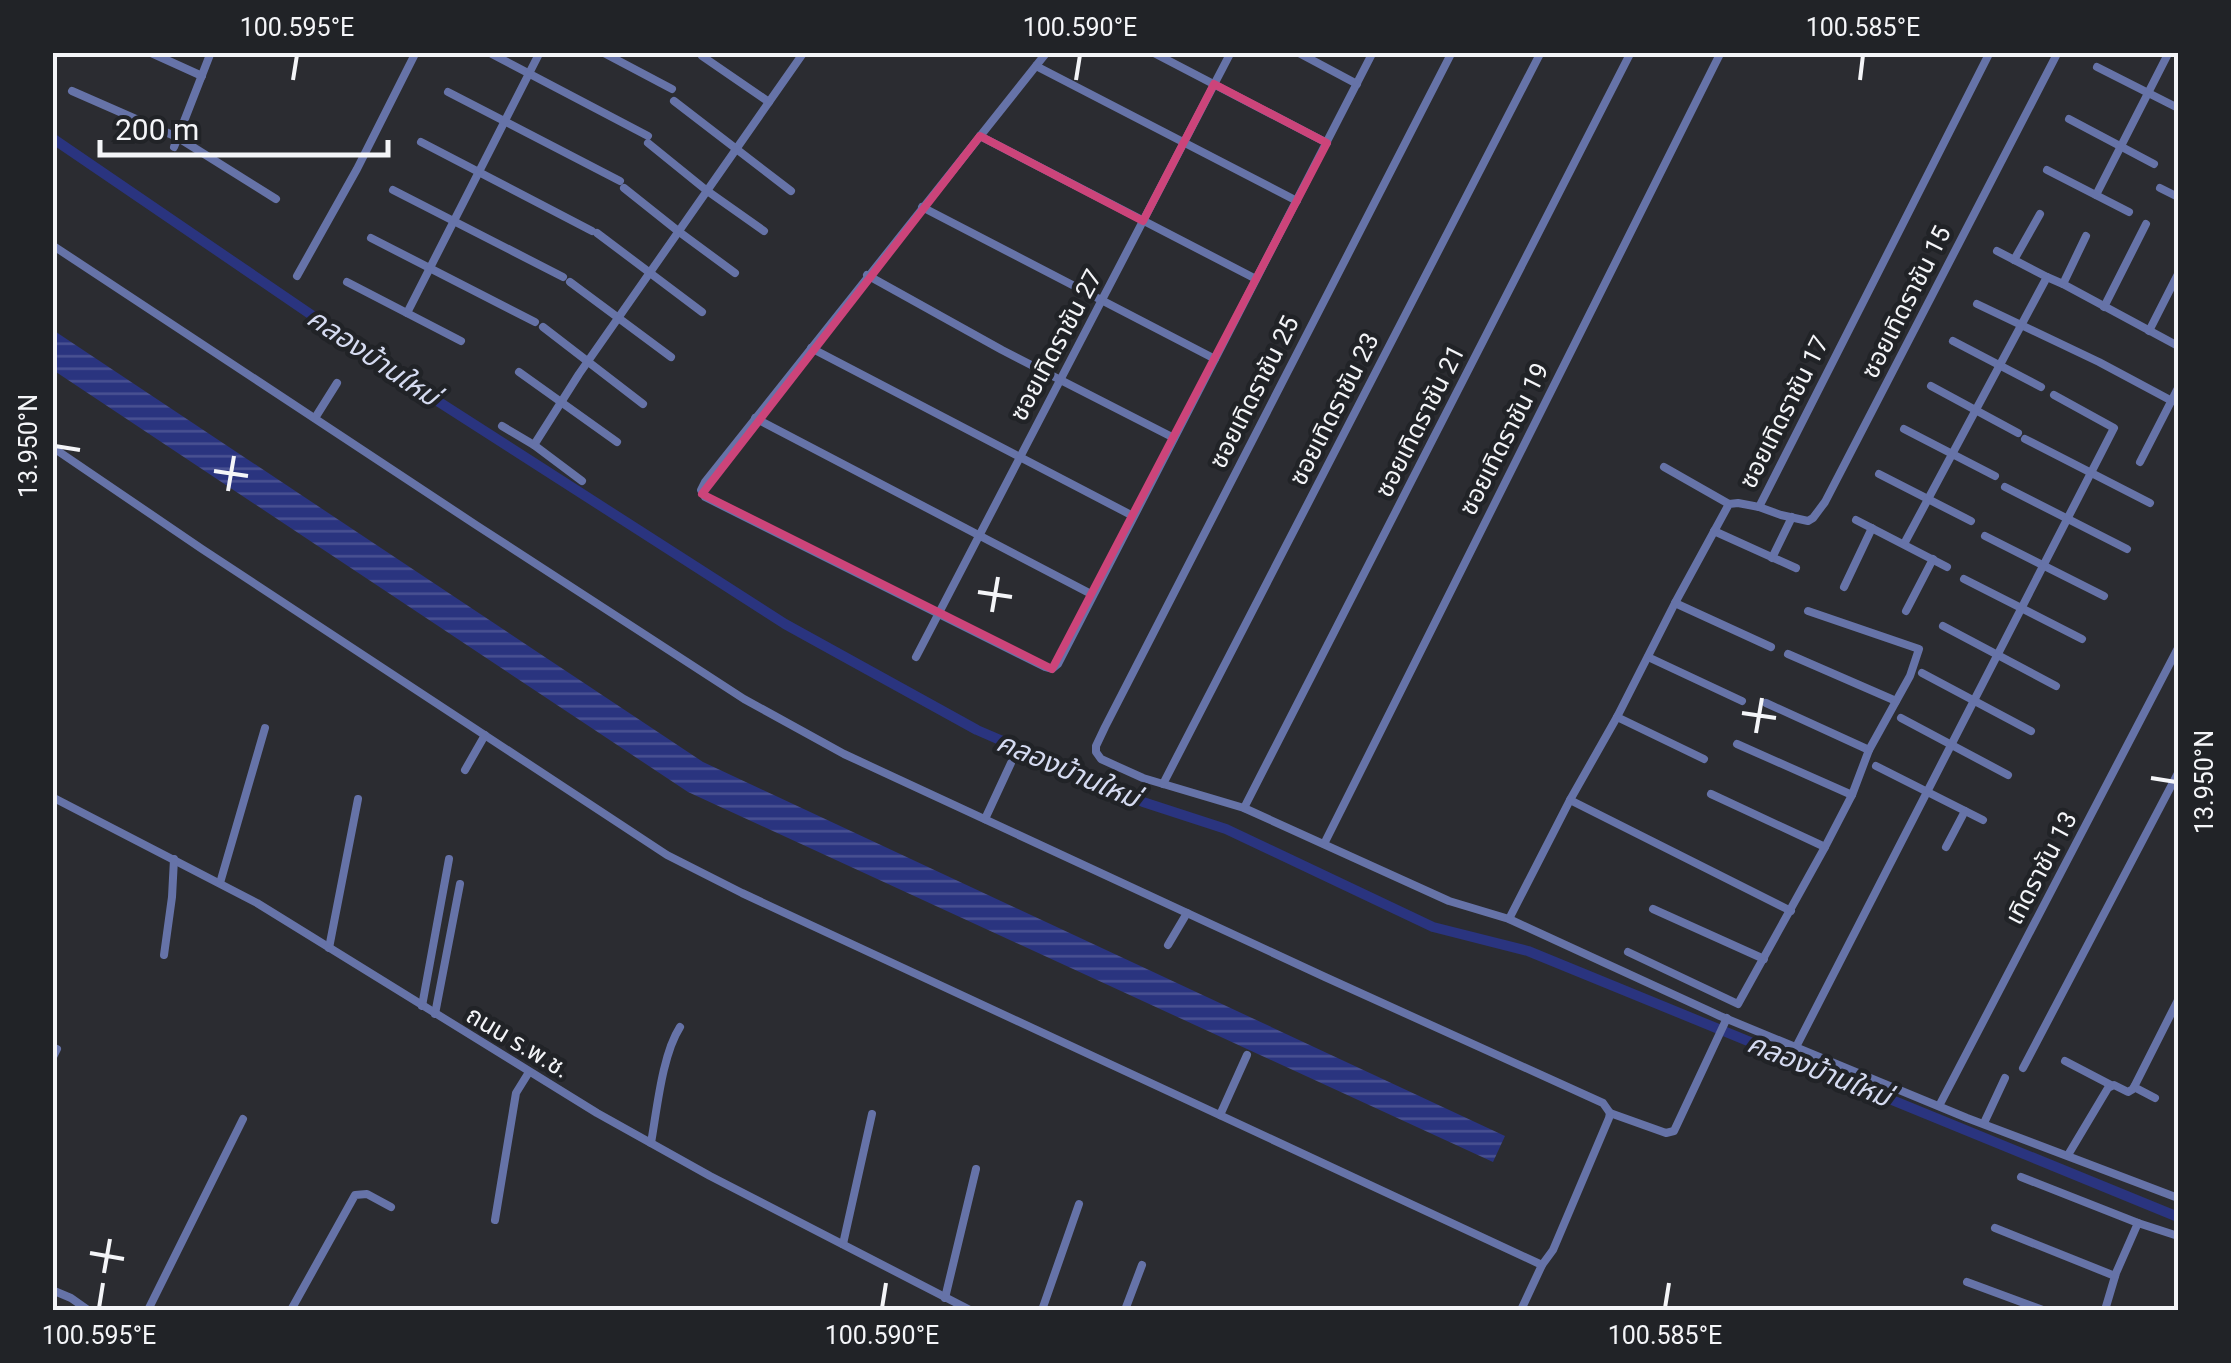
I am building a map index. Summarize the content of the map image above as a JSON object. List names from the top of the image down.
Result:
{
  "streets": {
    "street": [
      "ซอยเทิดราชัน 15",
      "ซอยเทิดราชัน 27",
      "ซอยเทิดราชัน 25",
      "ซอยเทิดราชัน 23",
      "ซอยเทิดราชัน 17",
      "ซอยเทิดราชัน 21",
      "ซอยเทิดราชัน 19",
      "เทิดราชัน 13",
      "ถนน ร.พ.ช."
    ]
  },
  "crossings": [
    ["ซอยเทิดราชัน 25", "ซอยเทิดราชัน 23"]
  ],
  "water": ["คลองบ้านใหม่"],
  "scale_bar": "200 m",
  "coordinates": [
    "100.595°E",
    "100.590°E",
    "100.585°E",
    "13.950°N"
  ]
}
